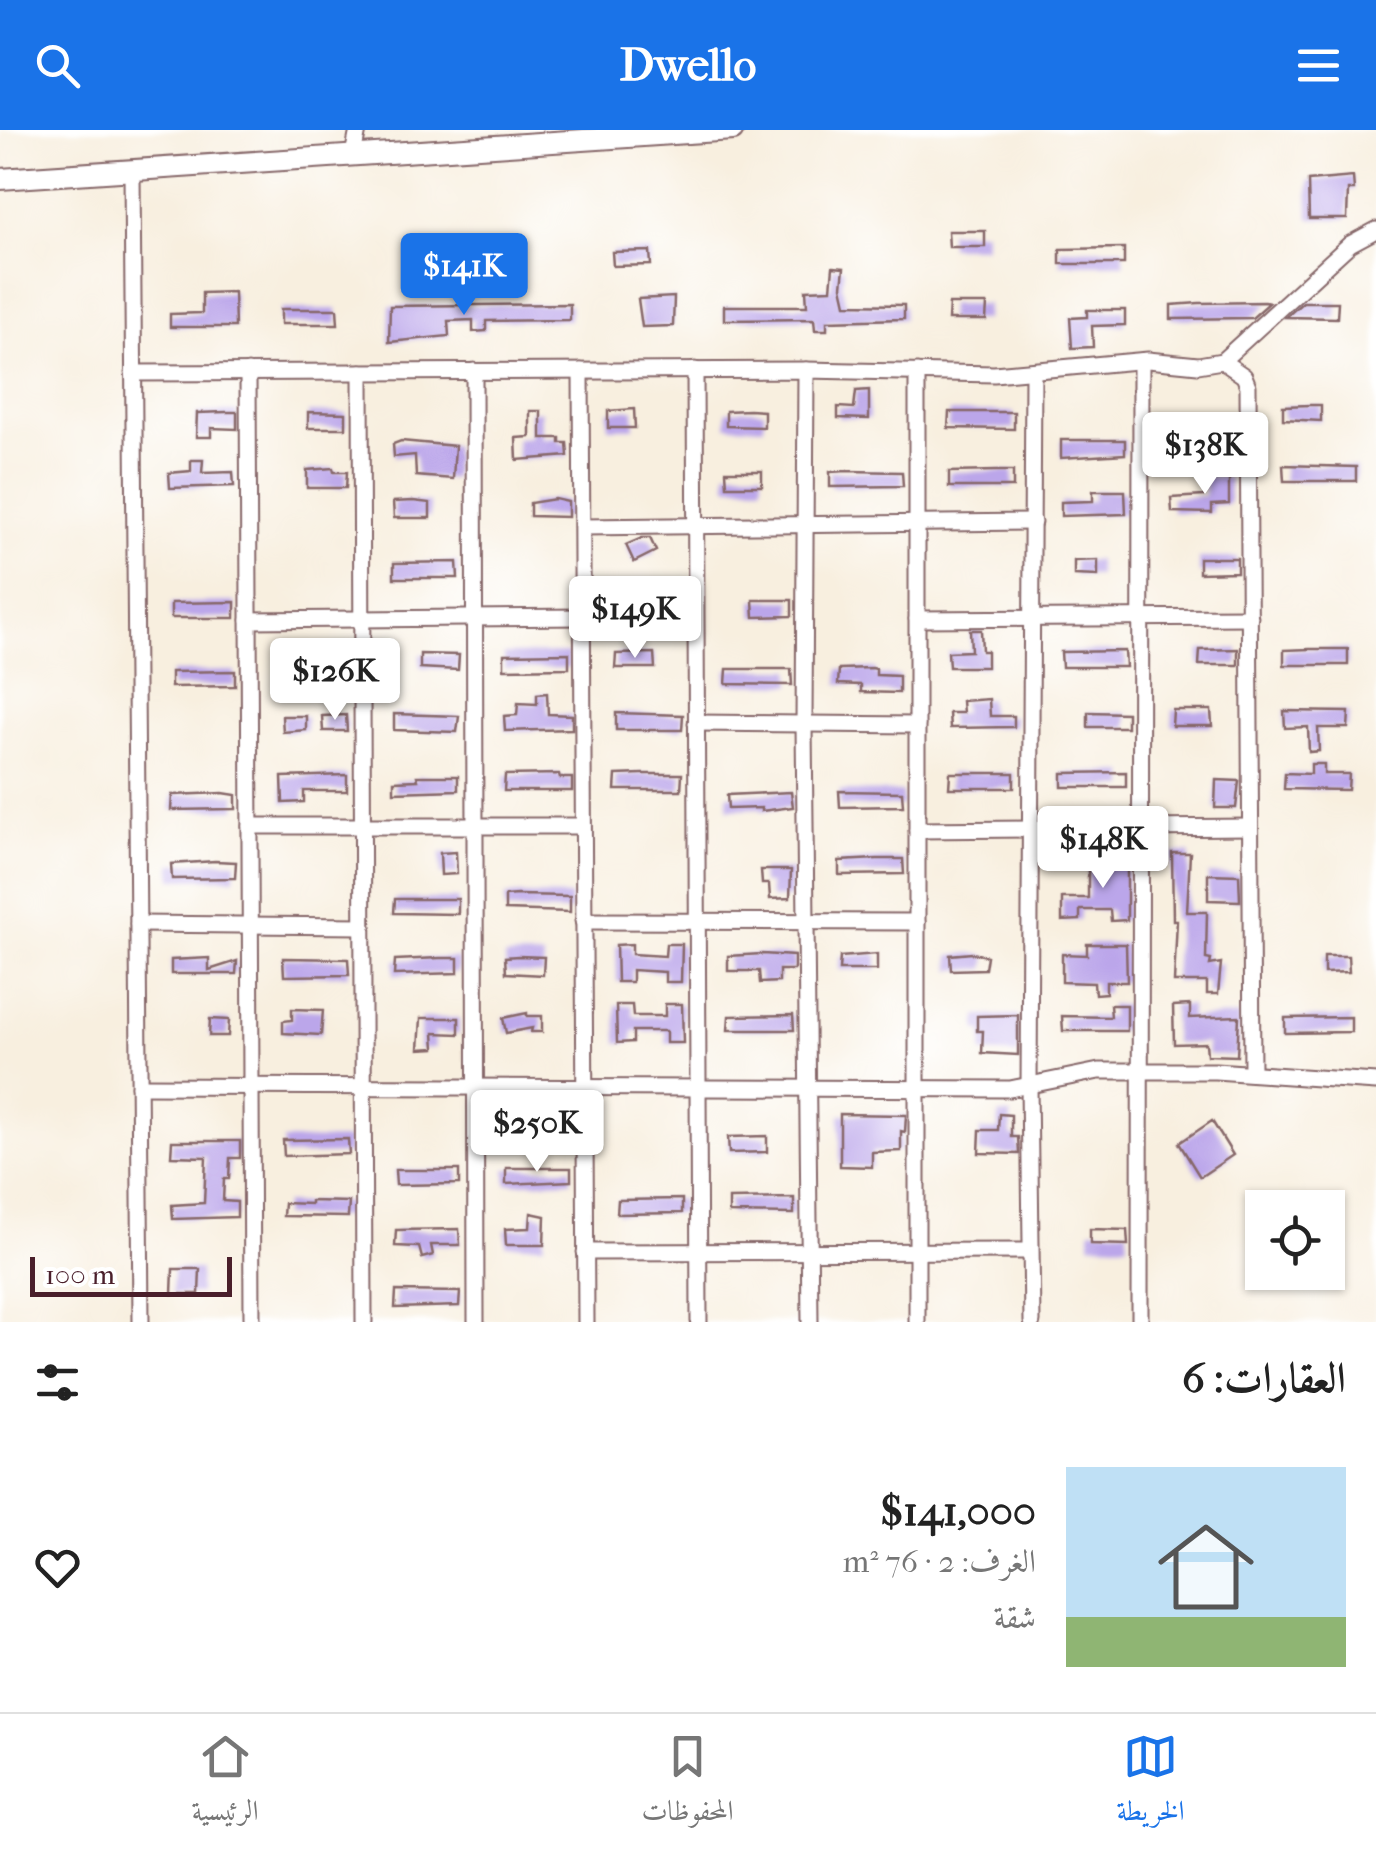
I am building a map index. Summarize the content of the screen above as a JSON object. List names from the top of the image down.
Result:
{
  "scale_bar": "100 m",
  "page": {
    "header": "Dwello",
    "price": [
      "$141K",
      "$138K",
      "$149K",
      "$126K",
      "$148K",
      "$250K"
    ],
    "scale": "100 m",
    "heading": "العقارات: 6",
    "list": [
      {
        "name": "$141,000",
        "note": "الغرف: 2 · 76 m² · شقة"
      }
    ],
    "tabs": ["الخريطة", "المحفوظات", "الرئيسية"]
  }
}
